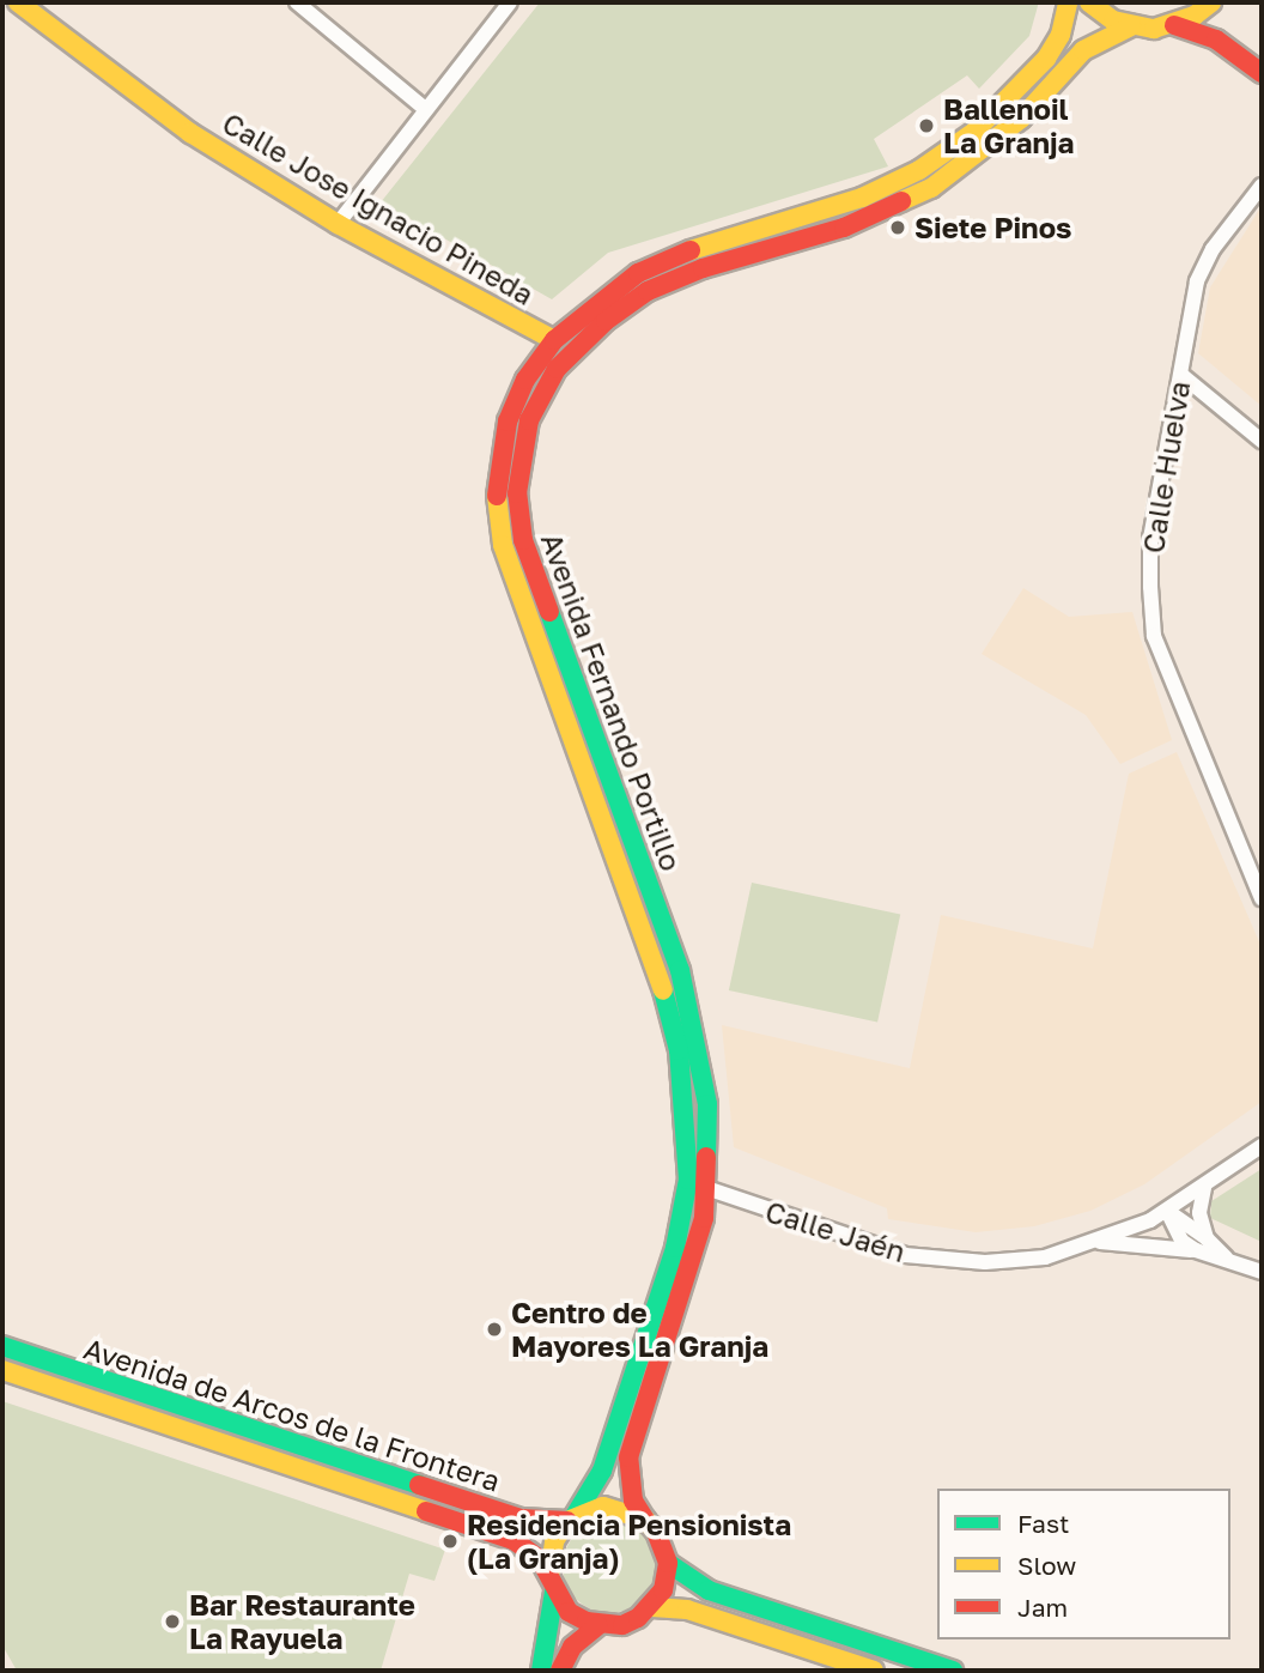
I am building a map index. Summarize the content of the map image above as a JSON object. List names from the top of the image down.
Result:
{
  "streets": {
    "main road": ["Calle Jose Ignacio Pineda", "Avenida Fernando Portillo", "Avenida de Arcos de la Frontera"],
    "street": ["Calle Huelva", "Calle Jaén"]
  },
  "crossings": [
    ["Calle Jose Ignacio Pineda", "Avenida Fernando Portillo"],
    ["Avenida Fernando Portillo", "Calle Jaén"],
    ["Avenida Fernando Portillo", "Avenida de Arcos de la Frontera"]
  ],
  "places": [
    "Ballenoil La Granja",
    "Siete Pinos",
    "Centro de Mayores La Granja",
    "Residencia Pensionista (La Granja)",
    "Bar Restaurante La Rayuela"
  ],
  "legend": ["Fast", "Slow", "Jam"]
}
